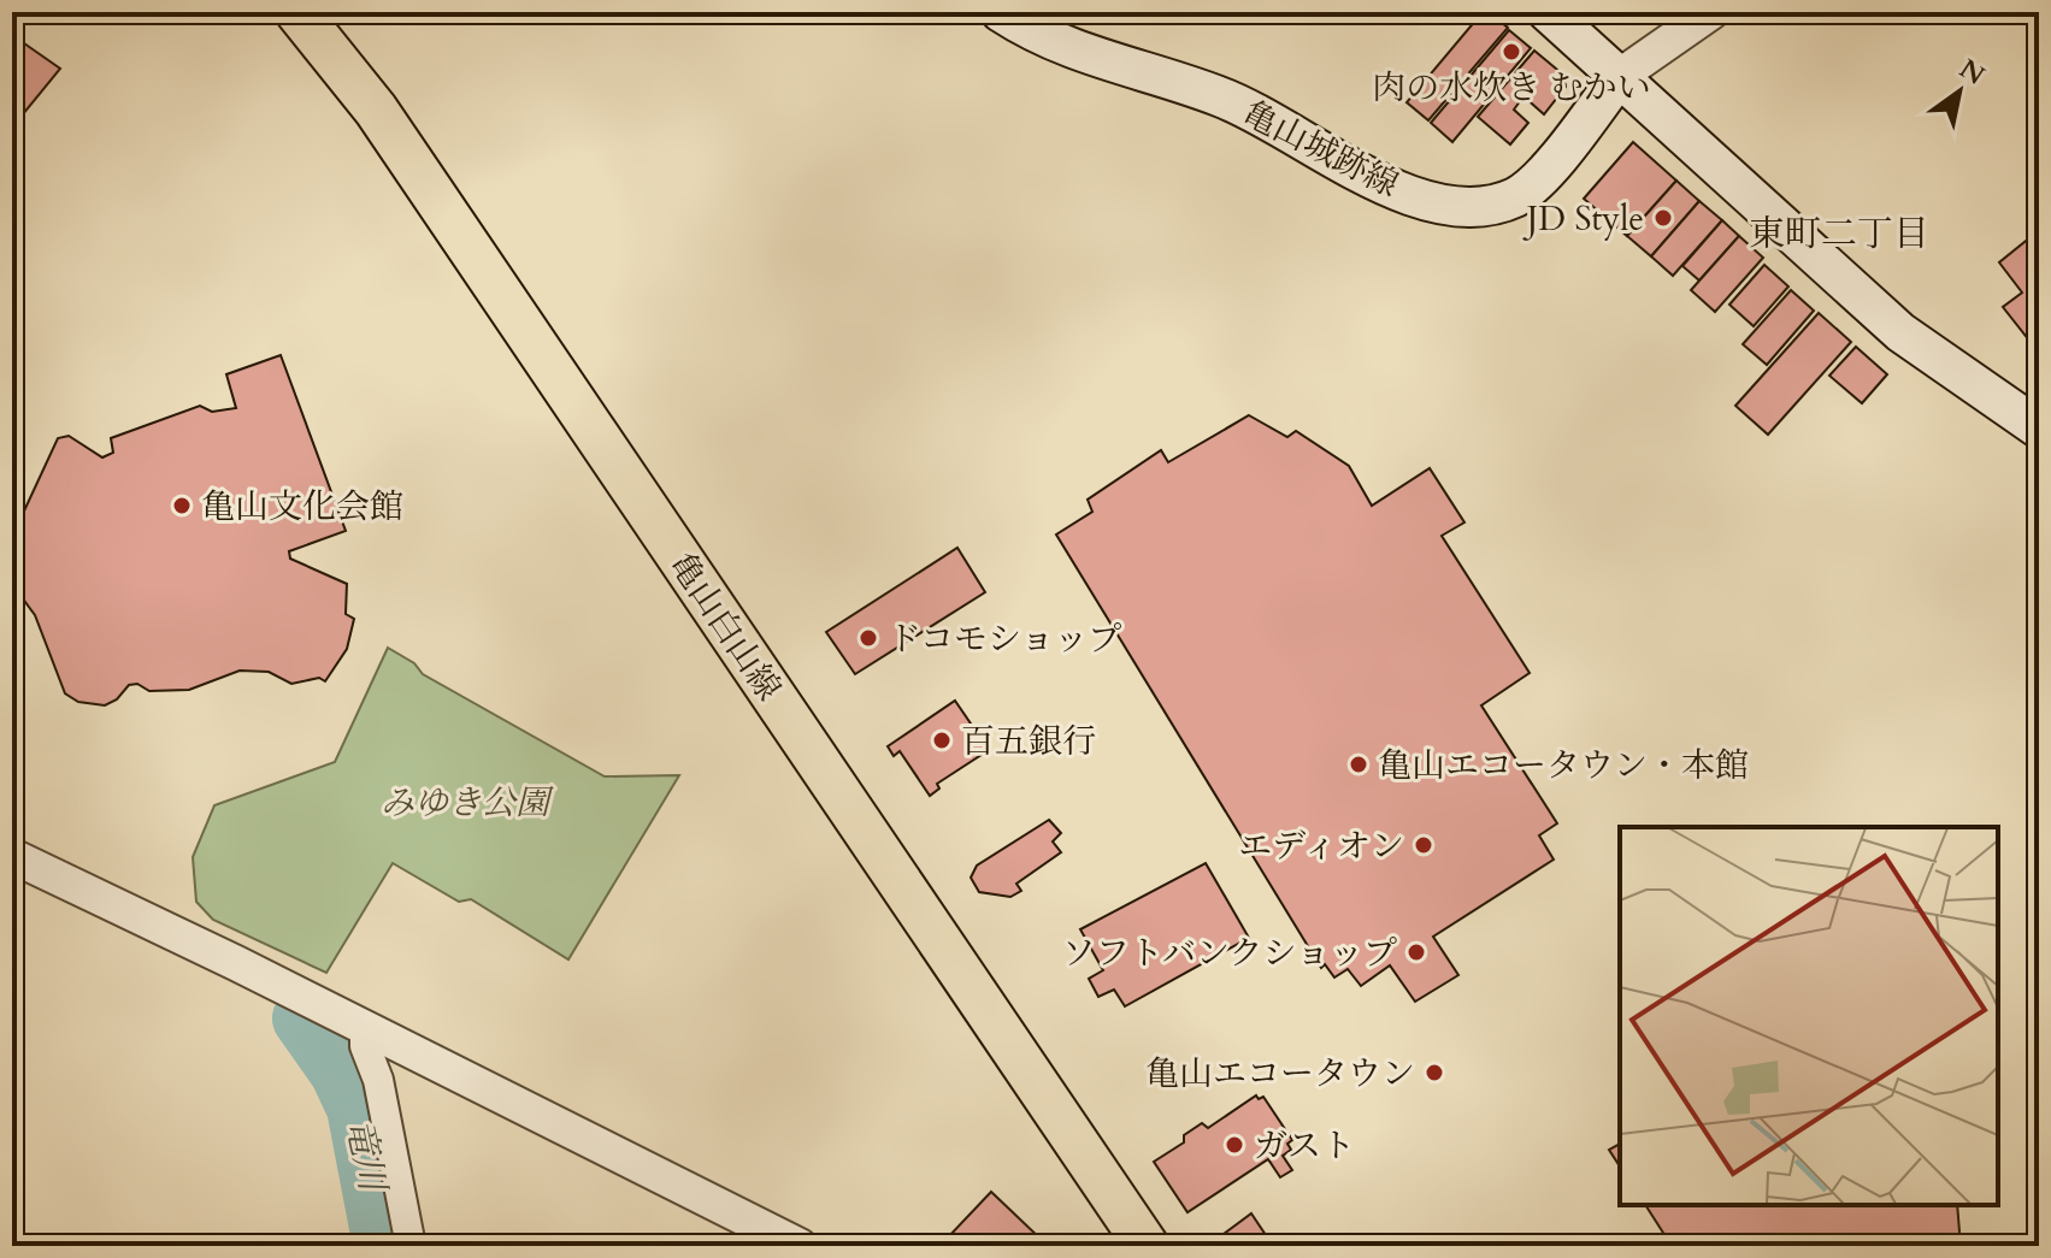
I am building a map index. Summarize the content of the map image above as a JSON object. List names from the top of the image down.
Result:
{
  "streets": {
    "main road": ["亀山城跡線", "亀山白山線"]
  },
  "districts": ["東町二丁目"],
  "water": ["竜川"],
  "parks": ["みゆき公園"],
  "places": [
    "肉の水炊き むかい",
    "JD Style",
    "亀山文化会館",
    "ドコモショップ",
    "百五銀行",
    "亀山エコータウン・本館",
    "エディオン",
    "ソフトバンクショップ",
    "亀山エコータウン",
    "ガスト"
  ],
  "north": "top right"
}
